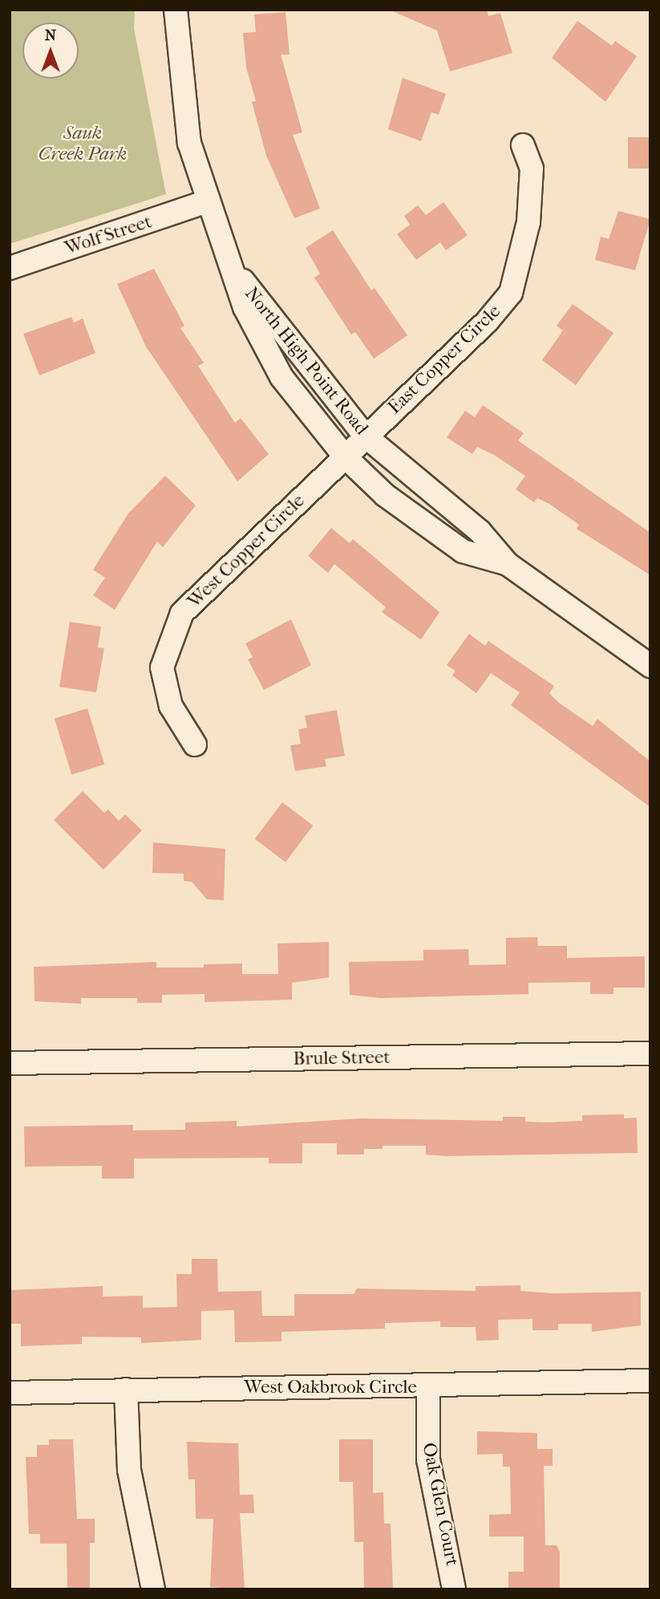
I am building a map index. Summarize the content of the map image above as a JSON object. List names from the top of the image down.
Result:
{
  "streets": {
    "street": [
      "Wolf Street",
      "East Copper Circle",
      "North High Point Road",
      "West Copper Circle",
      "Brule Street",
      "West Oakbrook Circle",
      "Oak Glen Court"
    ]
  },
  "crossings": [
    ["Wolf Street", "North High Point Road"],
    ["East Copper Circle", "North High Point Road"],
    ["East Copper Circle", "West Copper Circle"],
    ["North High Point Road", "West Copper Circle"],
    ["West Oakbrook Circle", "Oak Glen Court"]
  ],
  "parks": ["Sauk Creek Park"],
  "north": "top"
}
